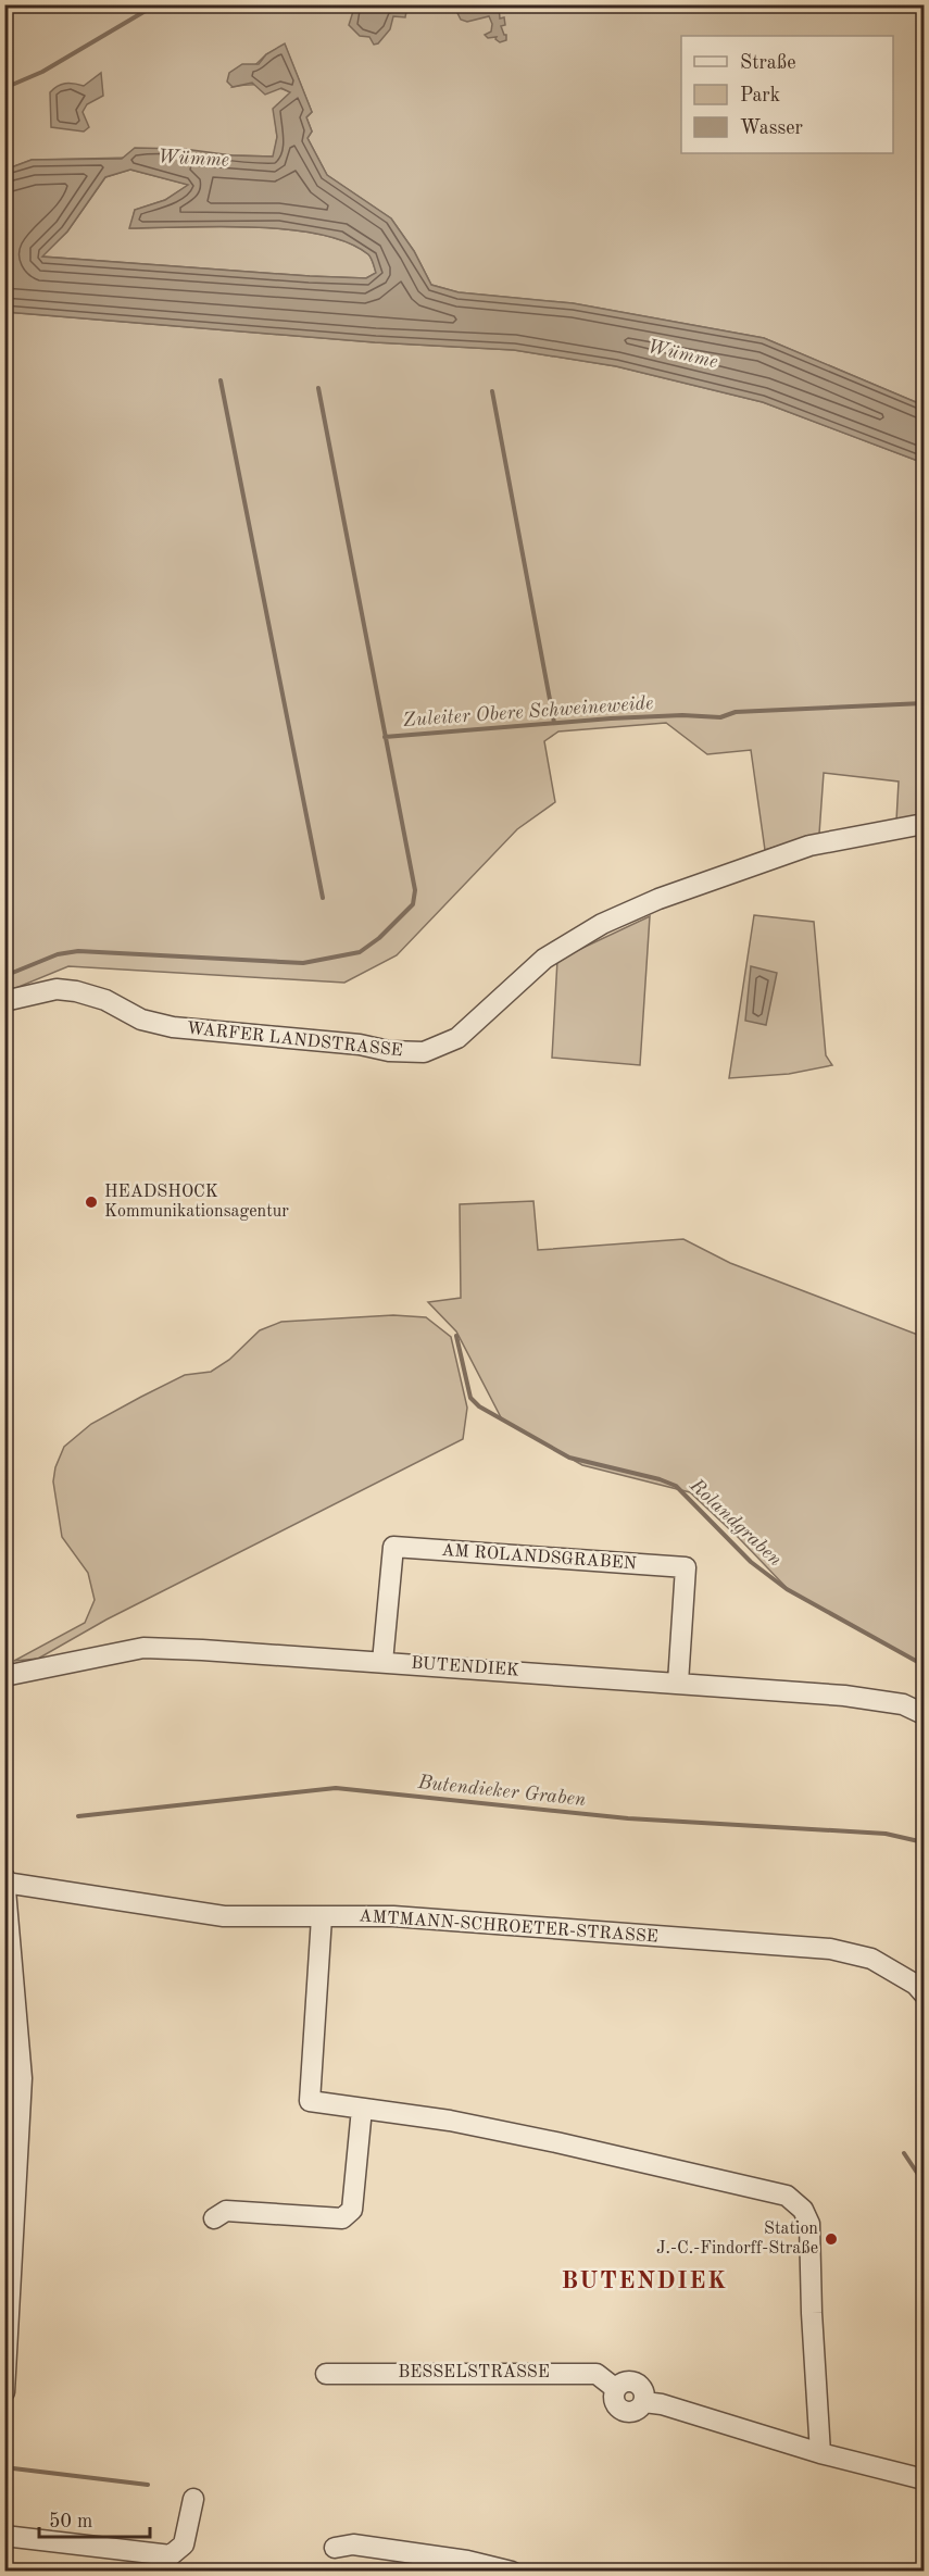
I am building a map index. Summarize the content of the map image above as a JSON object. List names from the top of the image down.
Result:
{
  "streets": {
    "street": [
      "WARFER LANDSTRASSE",
      "AM ROLANDSGRABEN",
      "BUTENDIEK",
      "AMTMANN-SCHROETER-STRASSE",
      "BESSELSTRASSE"
    ]
  },
  "crossings": [
    ["AM ROLANDSGRABEN", "BUTENDIEK"]
  ],
  "districts": ["BUTENDIEK"],
  "water": [
    "Wümme",
    "Zuleiter Obere Schweineweide",
    "Rolandgraben",
    "Butendieker Graben"
  ],
  "places": ["HEADSHOCK Kommunikationsagentur", "Station J.-C.-Findorff-Straße"],
  "legend": ["Straße", "Park", "Wasser"],
  "scale_bar": "50 m"
}
